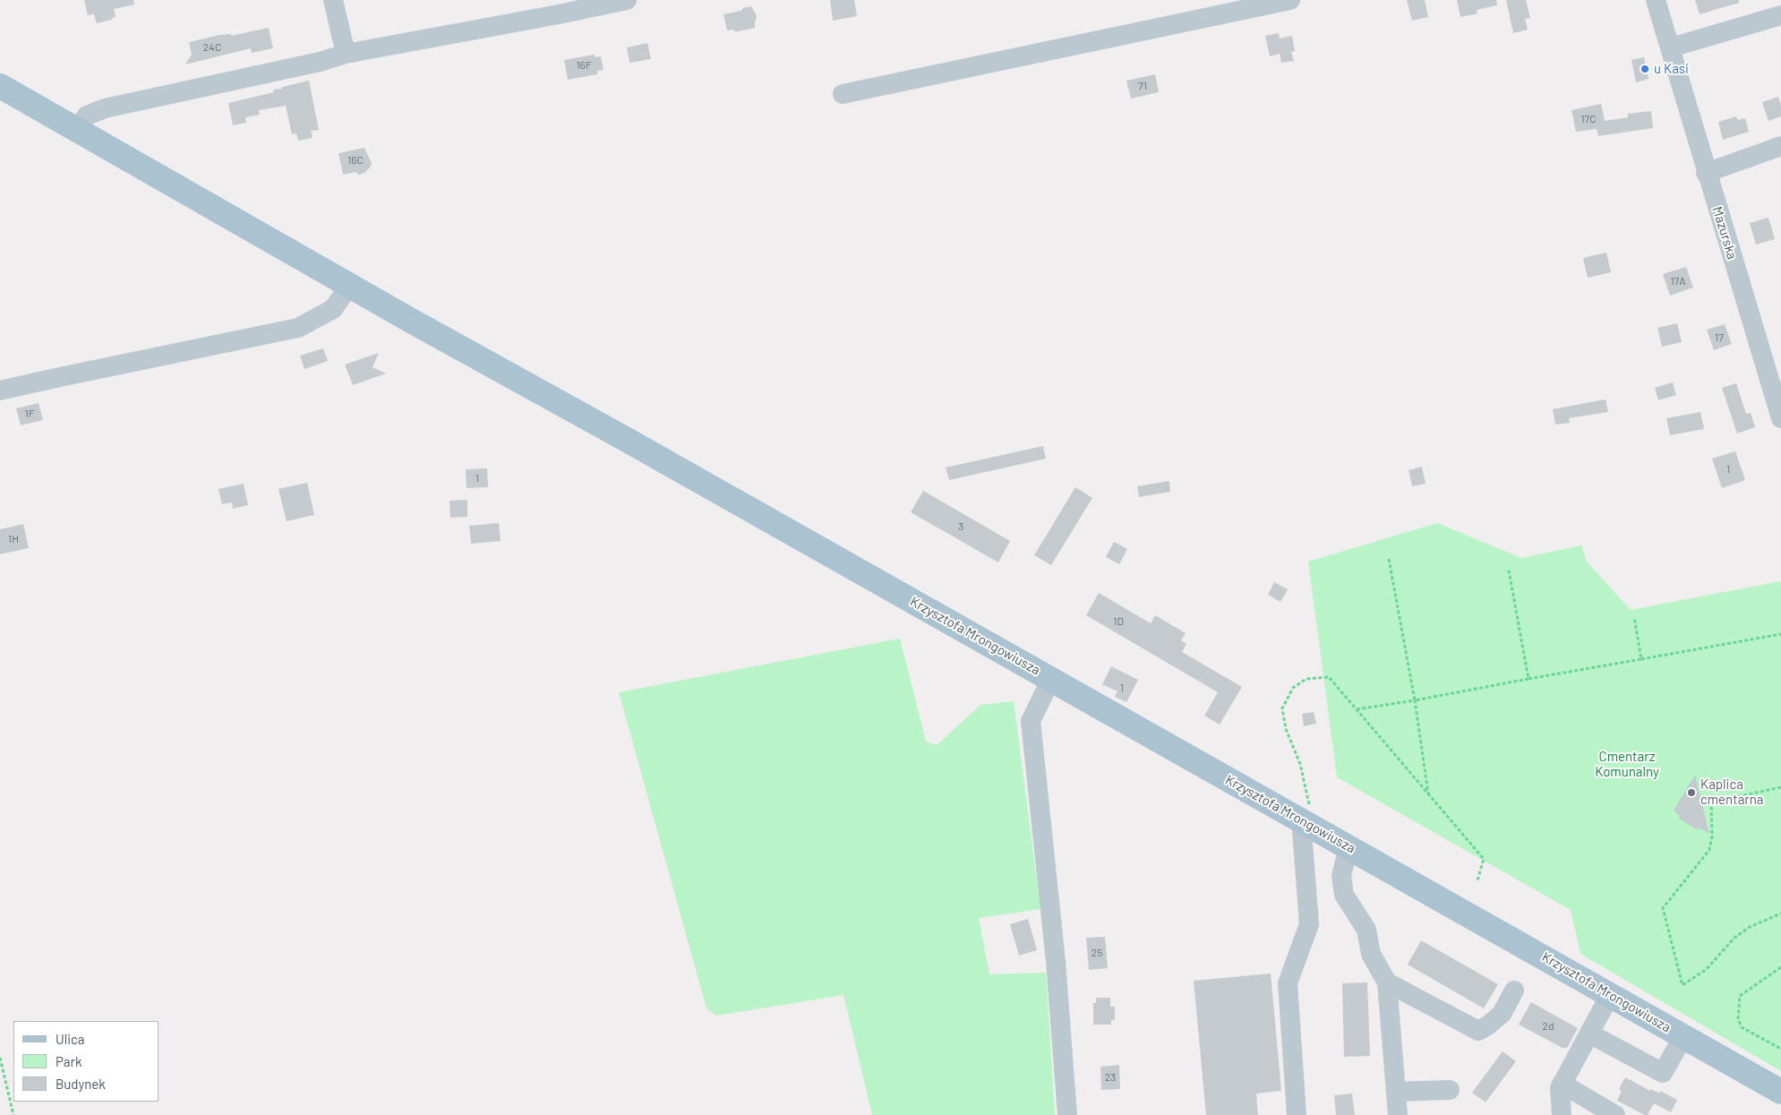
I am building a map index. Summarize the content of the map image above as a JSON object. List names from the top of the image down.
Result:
{
  "streets": {
    "main road": ["Krzysztofa Mrongowiusza"],
    "street": ["Mazurska"]
  },
  "parks": ["Cmentarz Komunalny"],
  "places": ["u Kasi", "Kaplica cmentarna"],
  "house_numbers": [
    "24C",
    "16F",
    "71",
    "17C",
    "16C",
    "17A",
    "17",
    "1F",
    "1",
    "1",
    "3",
    "1H",
    "1D",
    "1",
    "25",
    "2d",
    "23"
  ],
  "legend": ["Ulica", "Park", "Budynek"]
}
